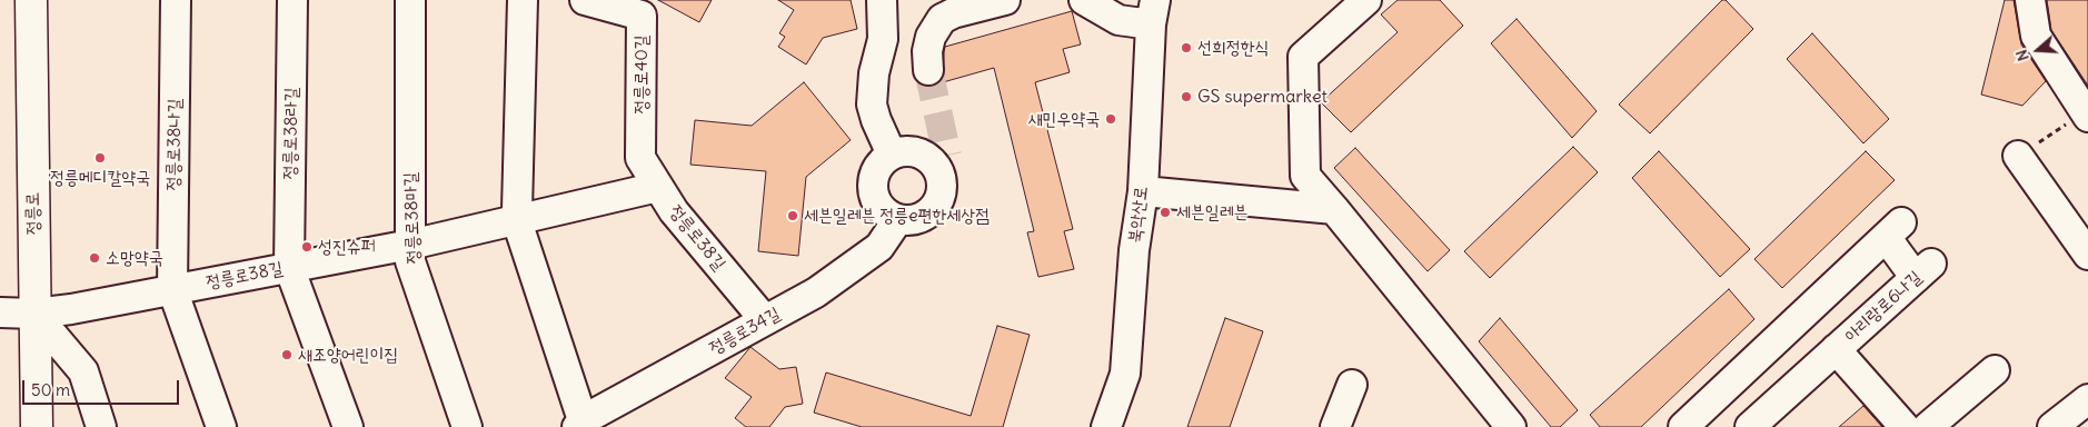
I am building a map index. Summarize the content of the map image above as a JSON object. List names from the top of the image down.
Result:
{
  "streets": {
    "main road": ["정릉로"],
    "street": [
      "정릉로40길",
      "정릉로38라길",
      "정릉로38나길",
      "북악산로",
      "정릉로38마길",
      "정릉로38길",
      "아리랑로6나길",
      "정릉로34길"
    ]
  },
  "crossings": [
    ["정릉로40길", "정릉로38길"],
    ["정릉로38라길", "정릉로38길"],
    ["정릉로38나길", "정릉로38길"],
    ["정릉로", "정릉로38길"],
    ["정릉로38마길", "정릉로38길"],
    ["정릉로38길", "정릉로34길"]
  ],
  "places": [
    "선희정한식",
    "GS supermarket",
    "새민우약국",
    "정릉메디칼약국",
    "세븐일레븐",
    "세븐일레븐 정릉e편한세상점",
    "성진슈퍼",
    "소망약국",
    "새조양어린이집"
  ],
  "scale_bar": "50 m",
  "north": "left"
}
